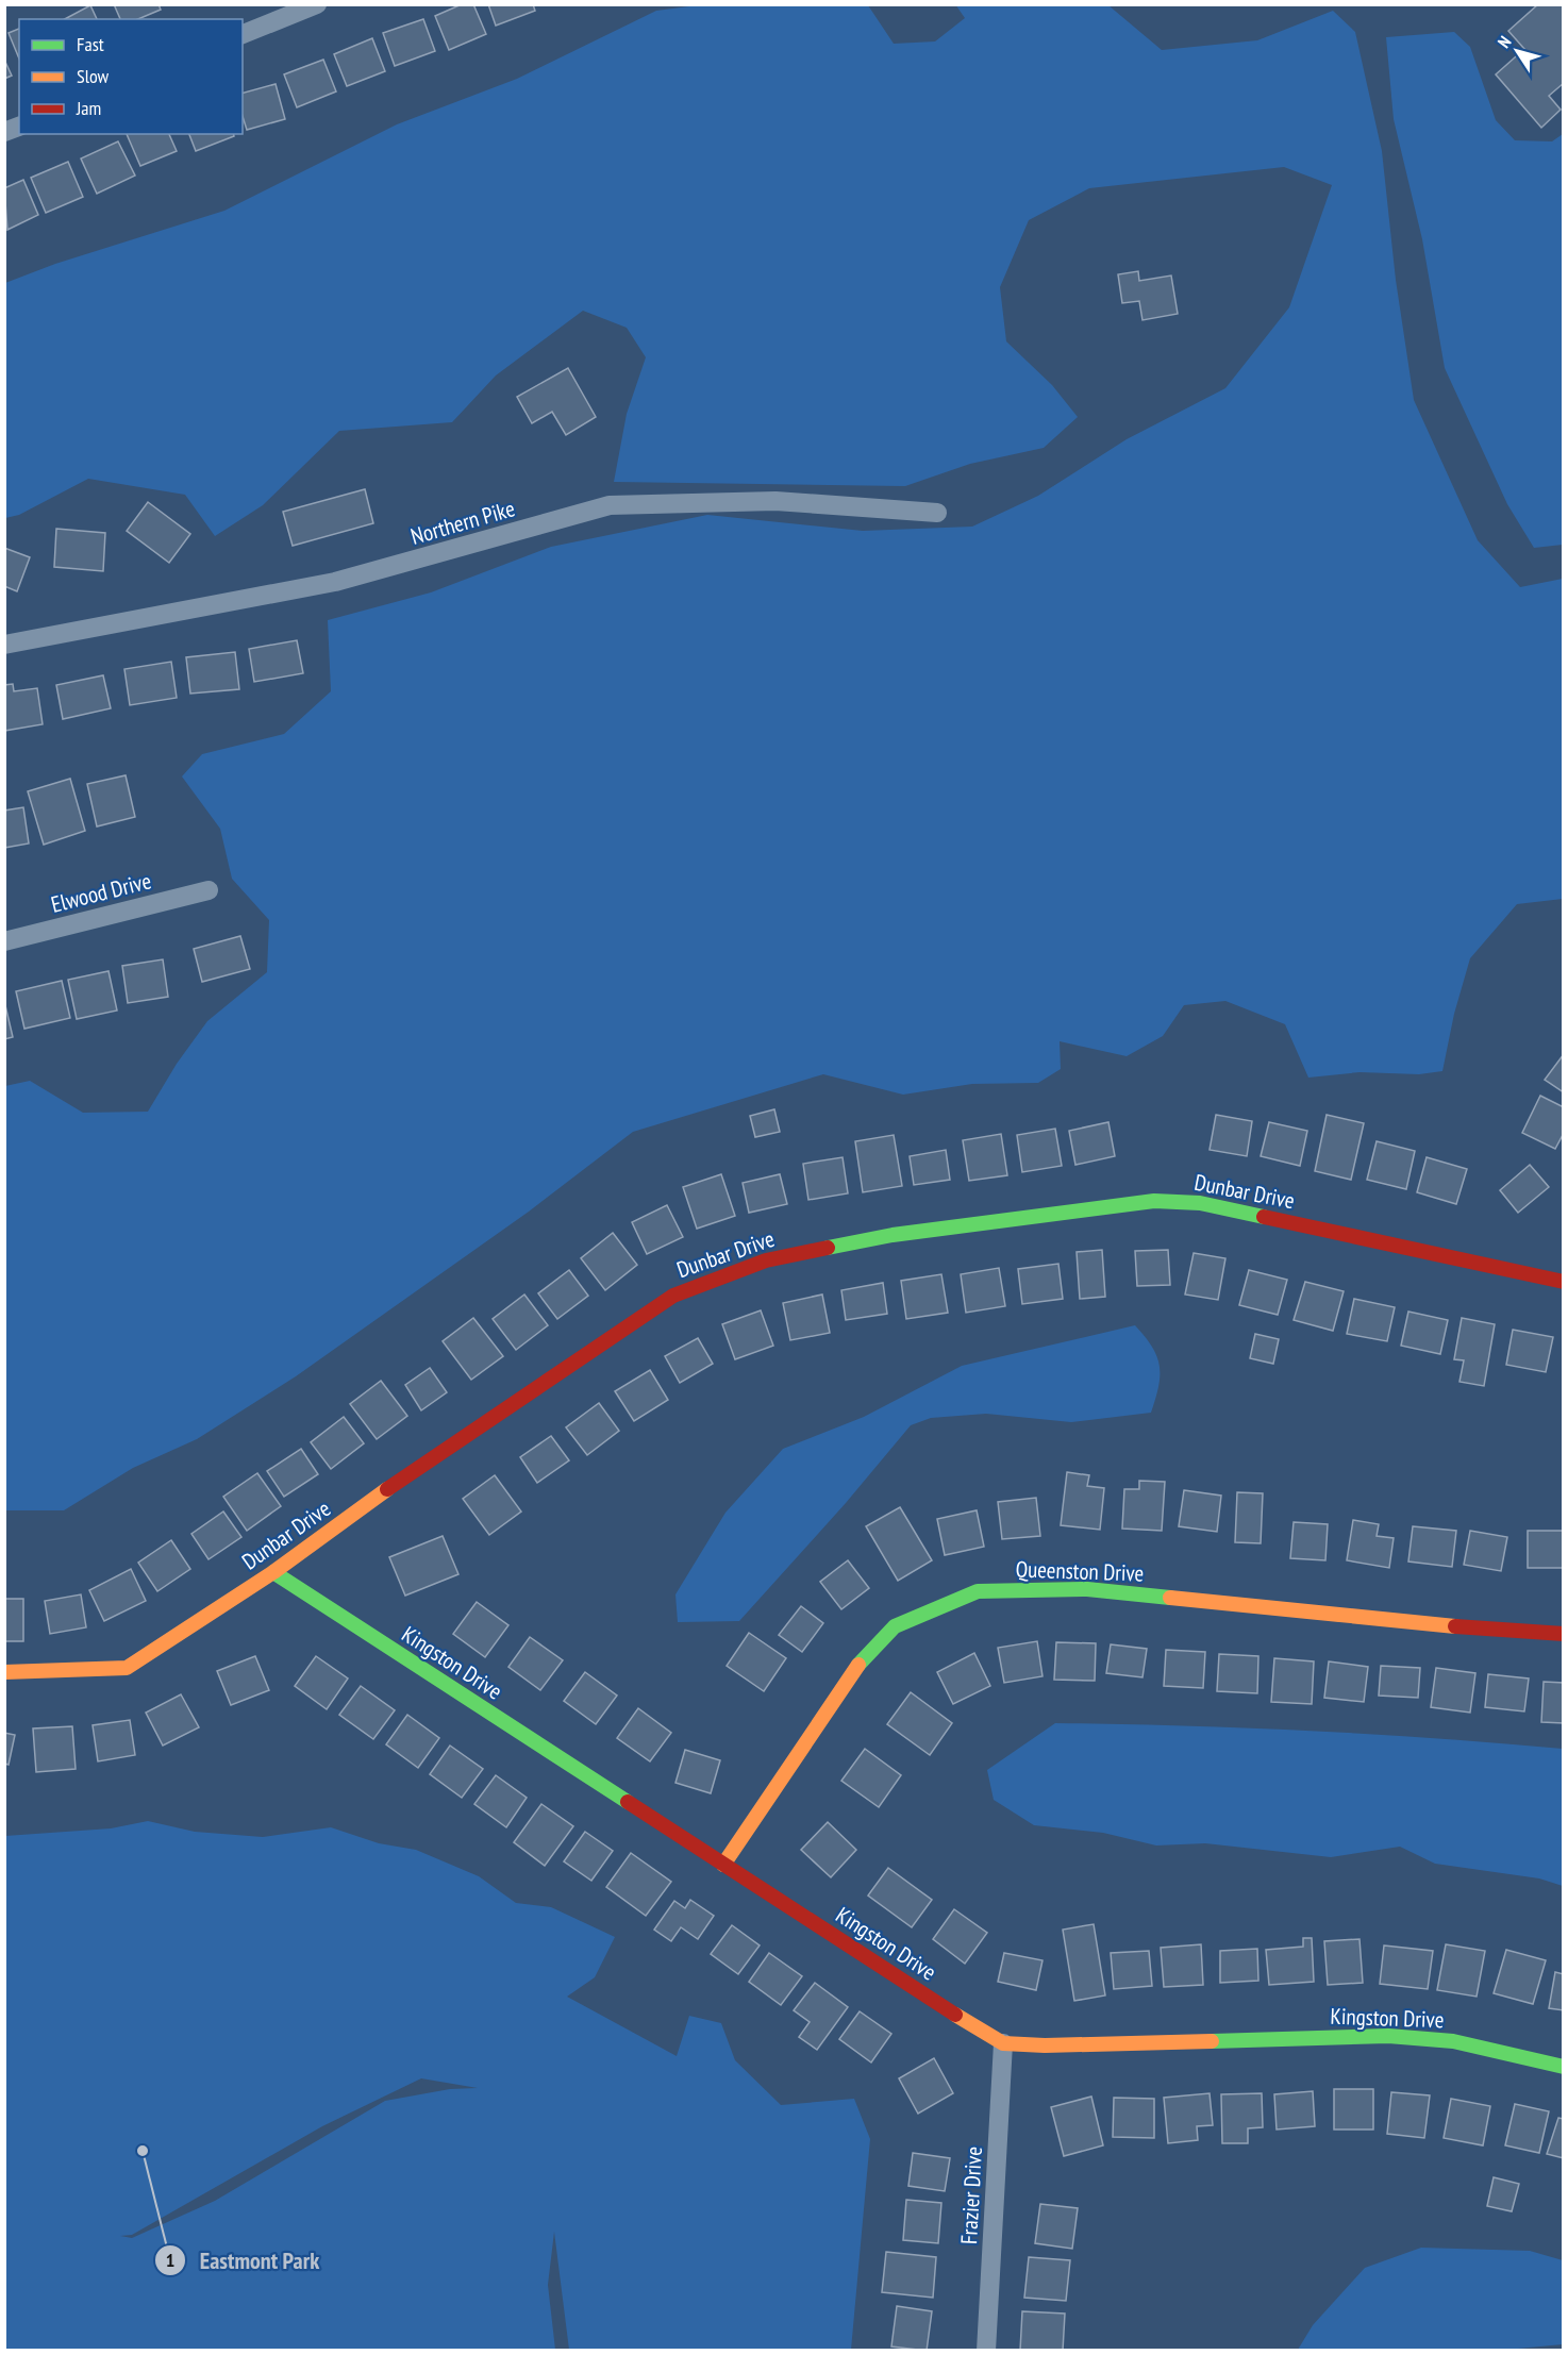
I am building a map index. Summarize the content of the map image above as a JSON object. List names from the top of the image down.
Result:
{
  "streets": {
    "street": [
      "Northern Pike",
      "Elwood Drive",
      "Dunbar Drive",
      "Queenston Drive",
      "Kingston Drive",
      "Frazier Drive"
    ]
  },
  "crossings": [
    ["Dunbar Drive", "Kingston Drive"],
    ["Queenston Drive", "Kingston Drive"],
    ["Kingston Drive", "Frazier Drive"]
  ],
  "places": ["Eastmont Park"],
  "legend": ["Fast", "Slow", "Jam"],
  "north": "top left"
}
